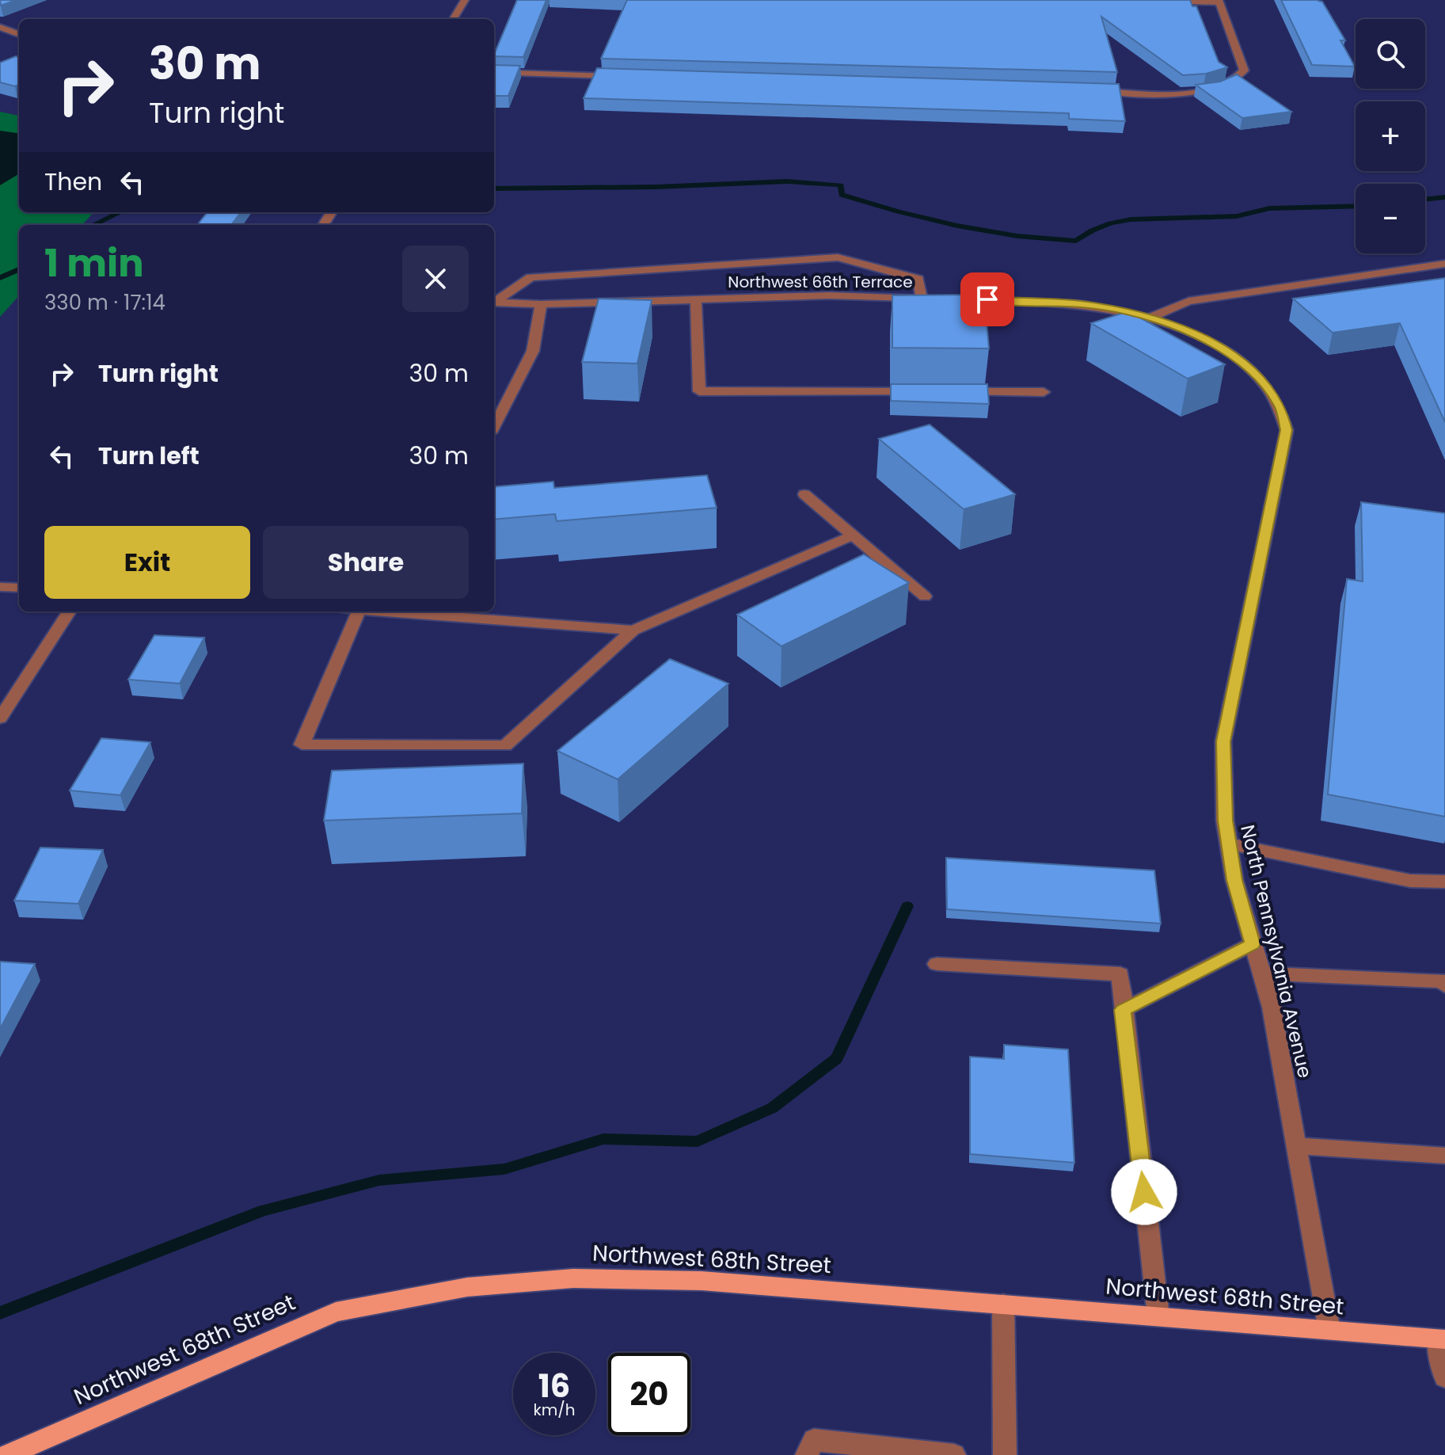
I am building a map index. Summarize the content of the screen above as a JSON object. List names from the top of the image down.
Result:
{
  "streets": {
    "main road": ["Northwest 68th Street"],
    "street": ["Northwest 66th Terrace", "North Pennsylvania Avenue"]
  },
  "crossings": [
    ["North Pennsylvania Avenue", "Northwest 68th Street"]
  ],
  "page": {
    "map_buttons": ["+", "−"],
    "turn": ["30 m", "Turn right"],
    "then": "Then",
    "heading": ["1 min", "330 m · 17:14"],
    "list": [
      {
        "name": "Turn right",
        "value": "30 m"
      },
      {
        "name": "Turn left",
        "value": "30 m"
      }
    ],
    "buttons": ["Exit", "Share"],
    "speed": "16 km/h",
    "limit": "20"
  }
}
